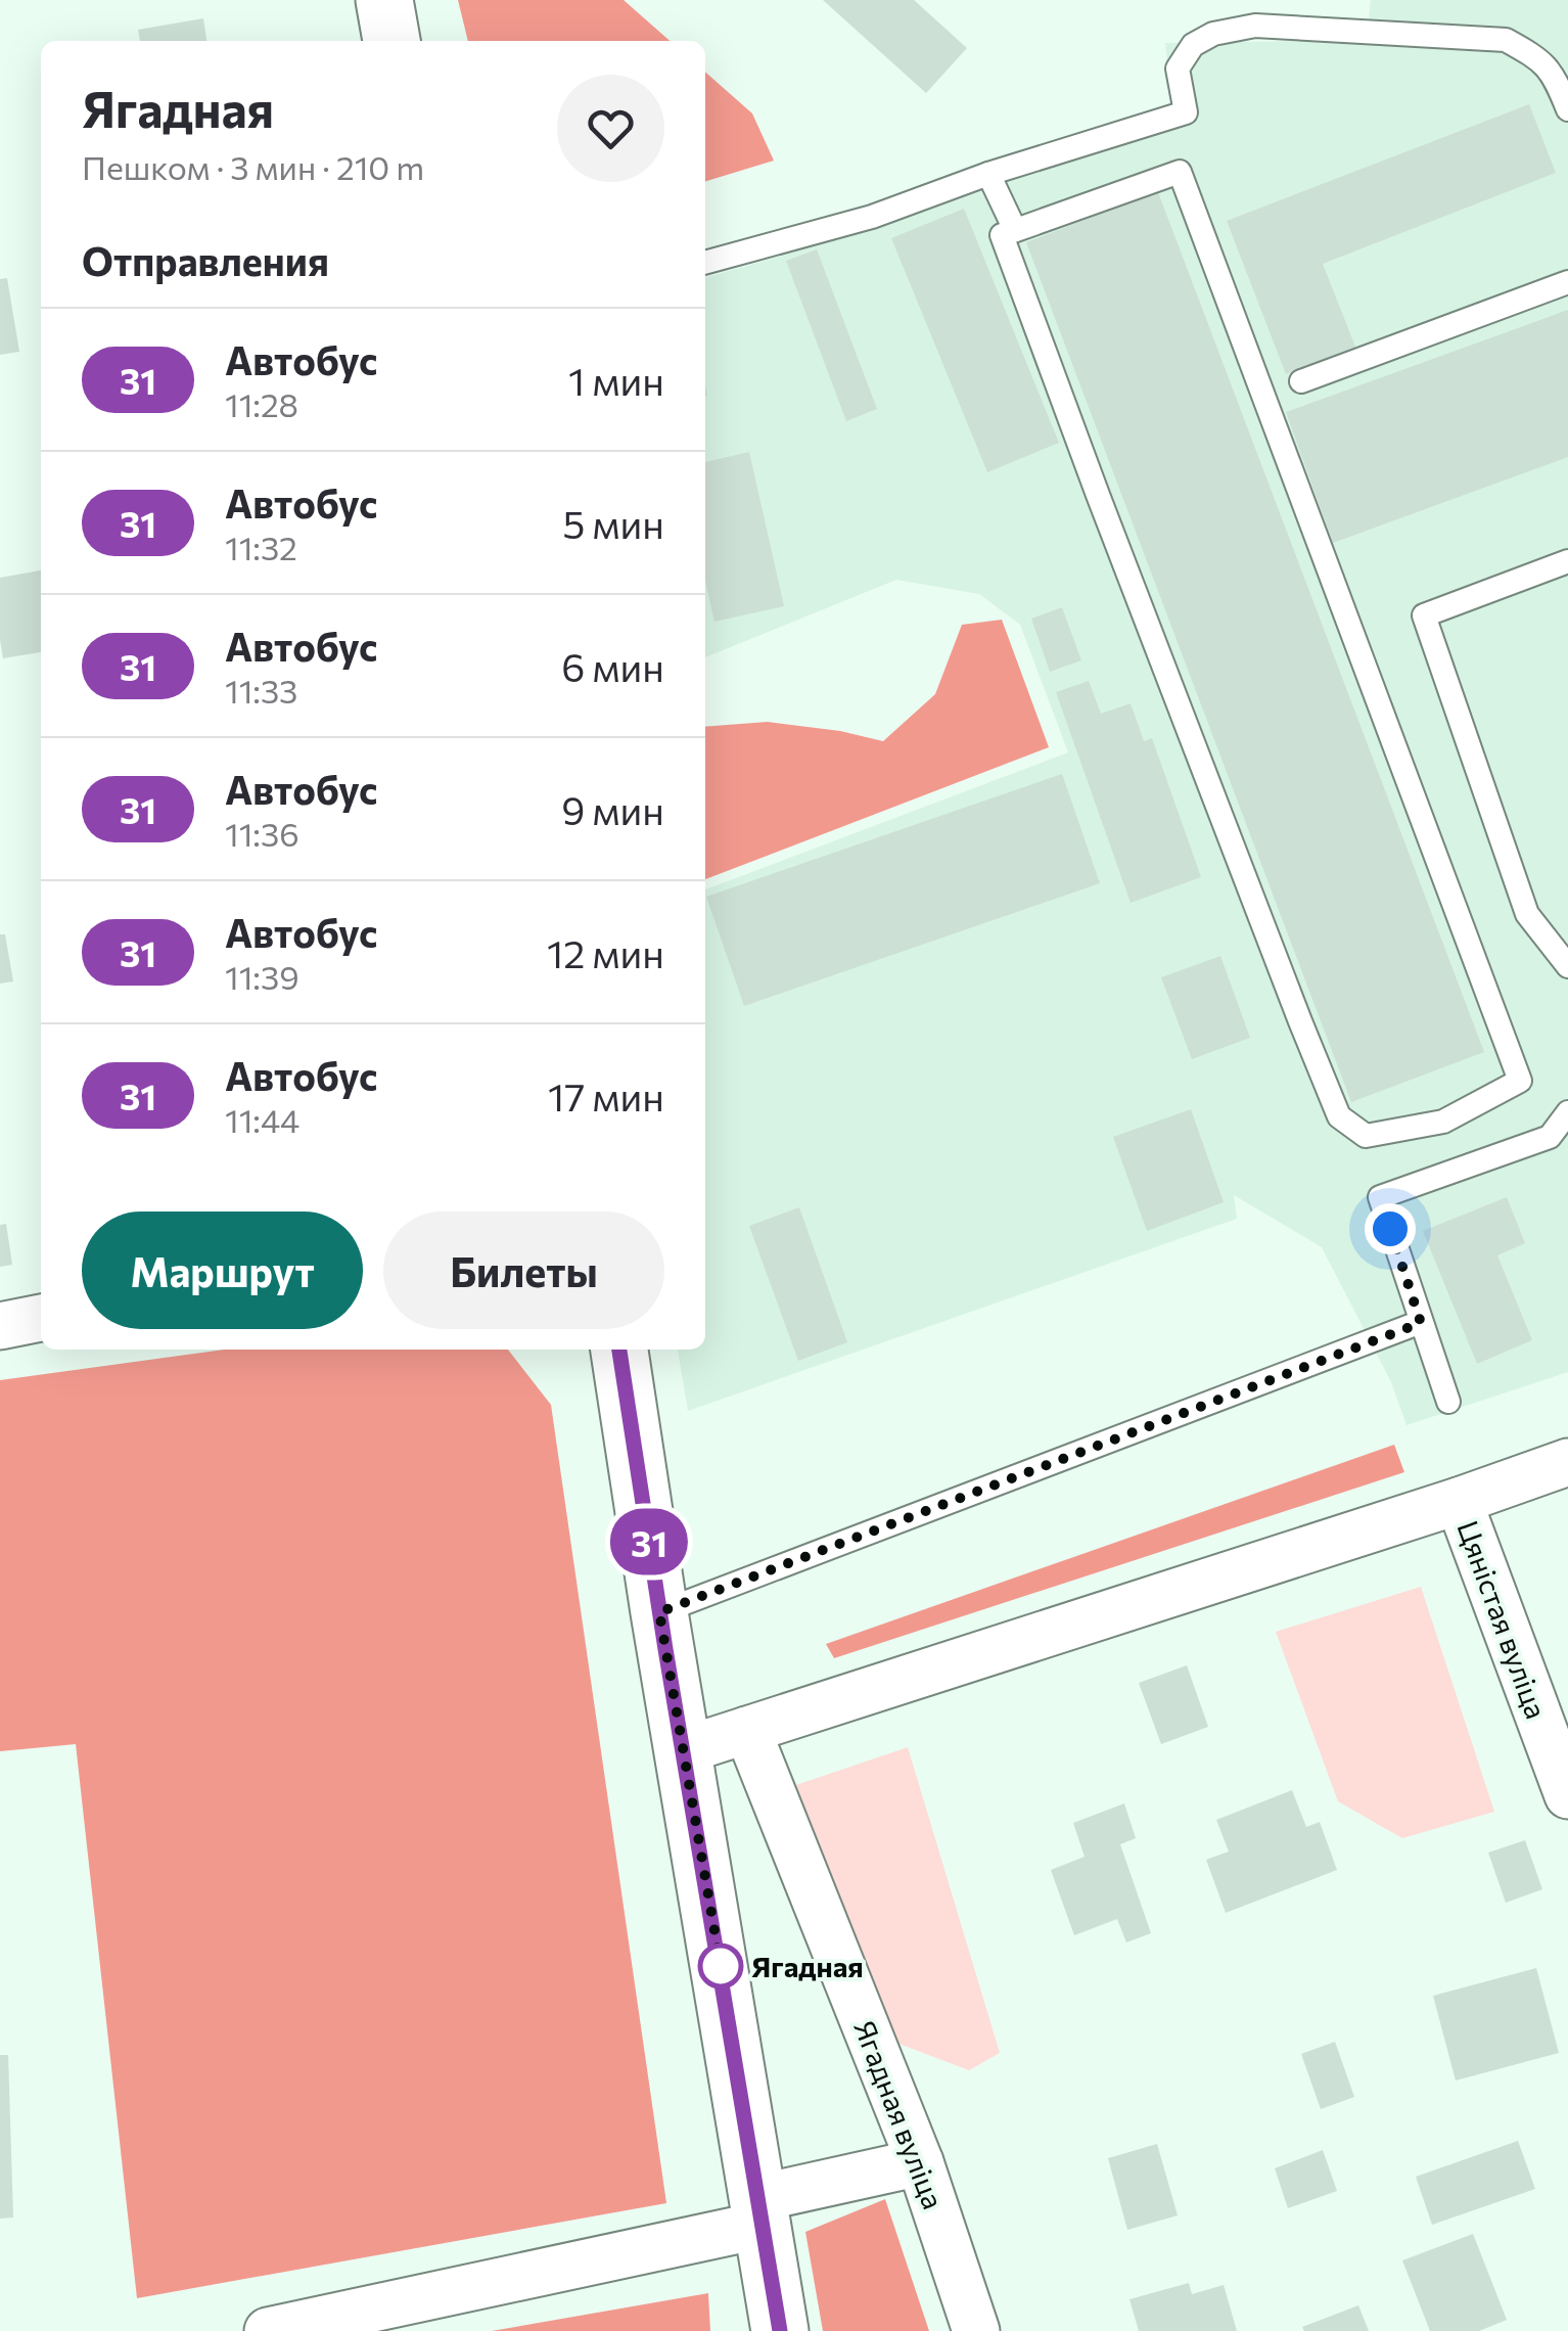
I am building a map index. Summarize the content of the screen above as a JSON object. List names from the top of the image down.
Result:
{
  "streets": {
    "street": ["Цяністая вуліца", "Ягадная вуліца"]
  },
  "places": ["Ягадная"],
  "lines": ["bus line 31"],
  "page": {
    "on_map": "31",
    "heading": [
      ["Ягадная", "Пешком · 3 мин · 210 m"],
      "Отправления"
    ],
    "list": [
      {
        "mark": "31",
        "name": "Автобус",
        "note": "11:28",
        "value": "1 мин"
      },
      {
        "mark": "31",
        "name": "Автобус",
        "note": "11:32",
        "value": "5 мин"
      },
      {
        "mark": "31",
        "name": "Автобус",
        "note": "11:33",
        "value": "6 мин"
      },
      {
        "mark": "31",
        "name": "Автобус",
        "note": "11:36",
        "value": "9 мин"
      },
      {
        "mark": "31",
        "name": "Автобус",
        "note": "11:39",
        "value": "12 мин"
      },
      {
        "mark": "31",
        "name": "Автобус",
        "note": "11:44",
        "value": "17 мин"
      }
    ],
    "buttons": ["Маршрут", "Билеты"]
  }
}
